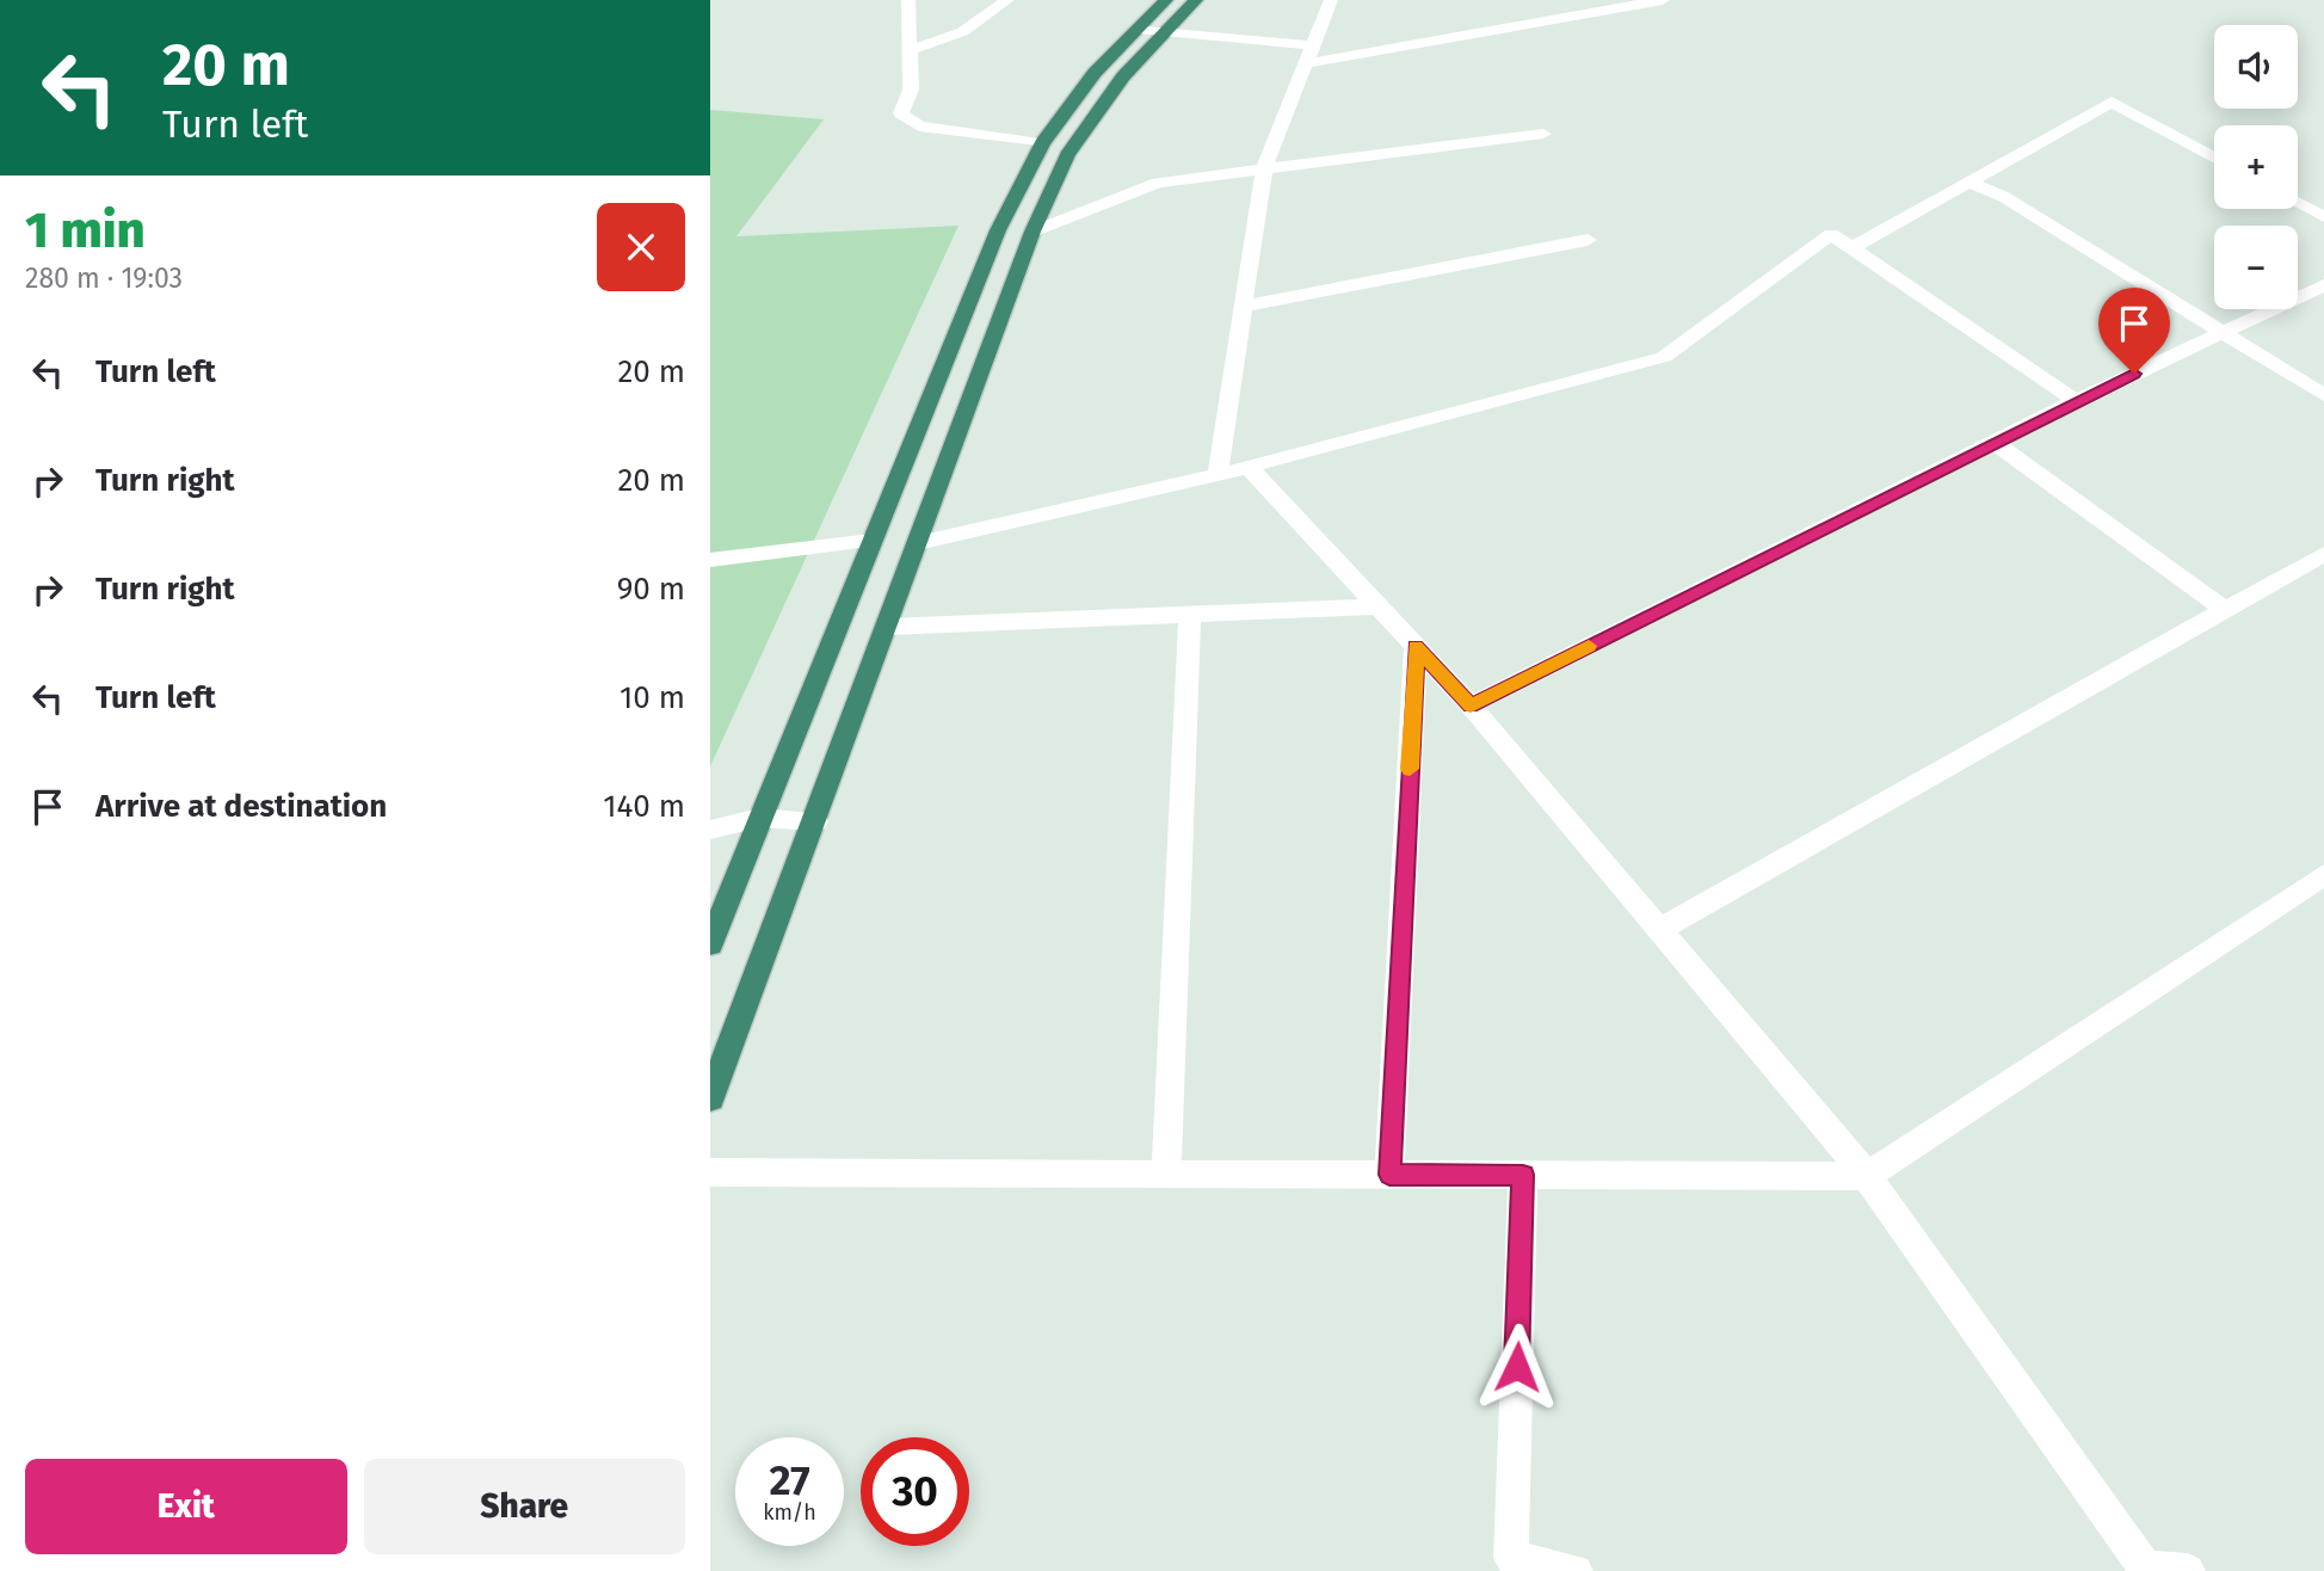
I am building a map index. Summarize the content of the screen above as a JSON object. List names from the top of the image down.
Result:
{
  "page": {
    "turn": ["20 m", "Turn left"],
    "map_buttons": ["+", "−"],
    "heading": ["1 min", "280 m · 19:03"],
    "list": [
      {
        "name": "Turn left",
        "value": "20 m"
      },
      {
        "name": "Turn right",
        "value": "20 m"
      },
      {
        "name": "Turn right",
        "value": "90 m"
      },
      {
        "name": "Turn left",
        "value": "10 m"
      },
      {
        "name": "Arrive at destination",
        "value": "140 m"
      }
    ],
    "speed": "27 km/h",
    "limit": "30",
    "buttons": ["Exit", "Share"]
  }
}
